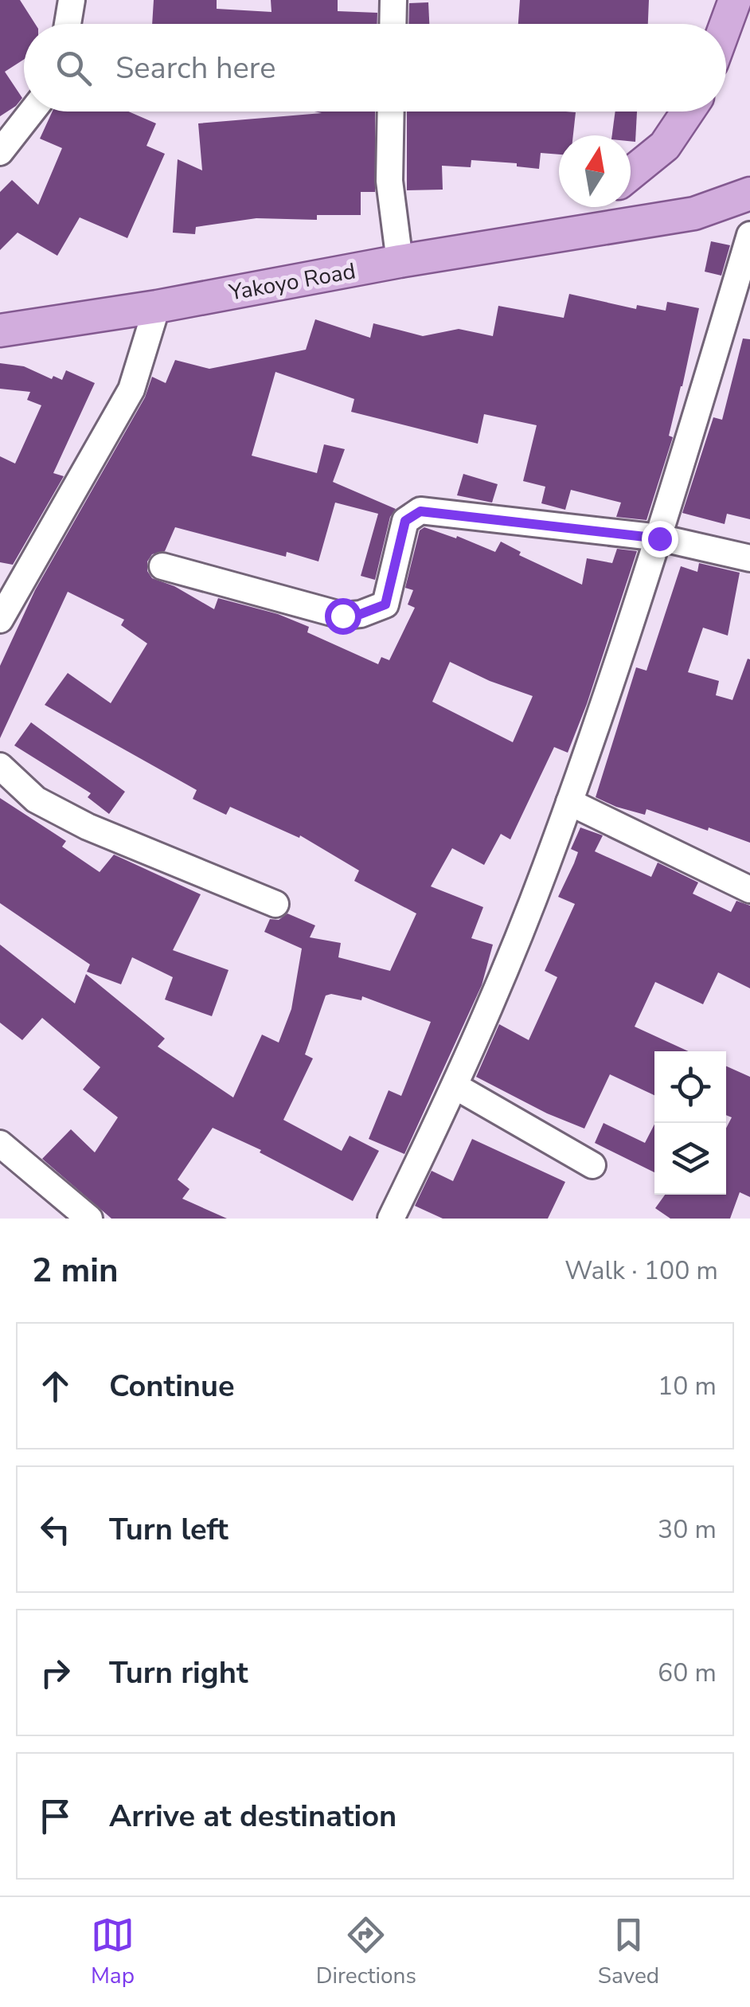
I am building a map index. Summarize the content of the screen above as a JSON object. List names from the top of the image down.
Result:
{
  "streets": {
    "main road": ["Yakoyo Road"]
  },
  "north": "top",
  "page": {
    "search": "Search here",
    "heading": ["2 min", "Walk · 100 m"],
    "list": [
      ["Continue", "10 m"],
      ["Turn left", "30 m"],
      ["Turn right", "60 m"],
      "Arrive at destination"
    ],
    "nav": ["Map", "Directions", "Saved"]
  }
}
